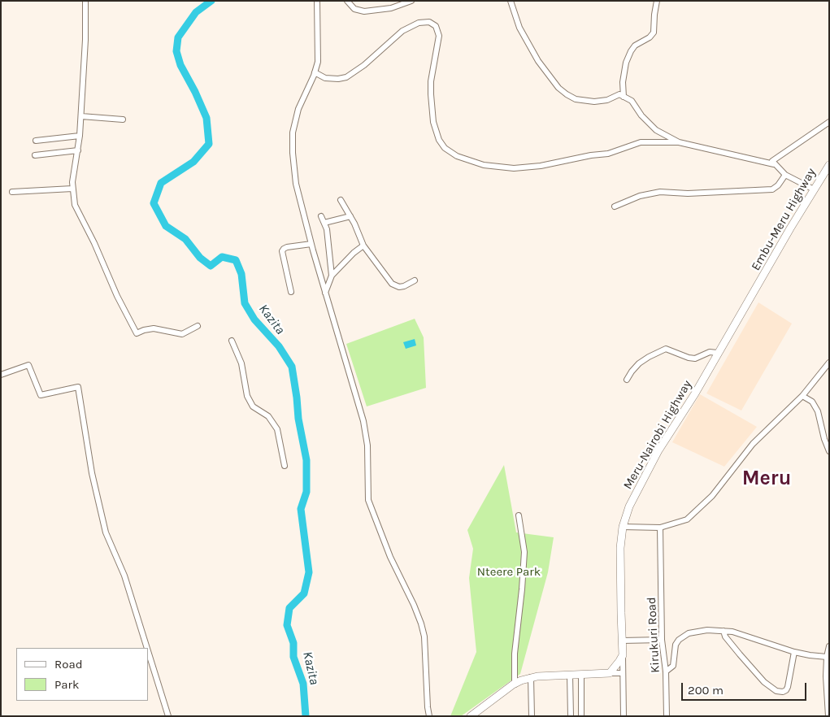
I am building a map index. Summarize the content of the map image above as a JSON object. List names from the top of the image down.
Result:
{
  "streets": {
    "highway": ["Embu-Meru Highway", "Meru-Nairobi Highway"],
    "street": ["Kirukuri Road"]
  },
  "crossings": [
    ["Embu-Meru Highway", "Meru-Nairobi Highway"]
  ],
  "districts": ["Meru"],
  "water": ["Kazita"],
  "parks": ["Nteere Park"],
  "legend": ["Road", "Park"],
  "scale_bar": "200 m"
}
